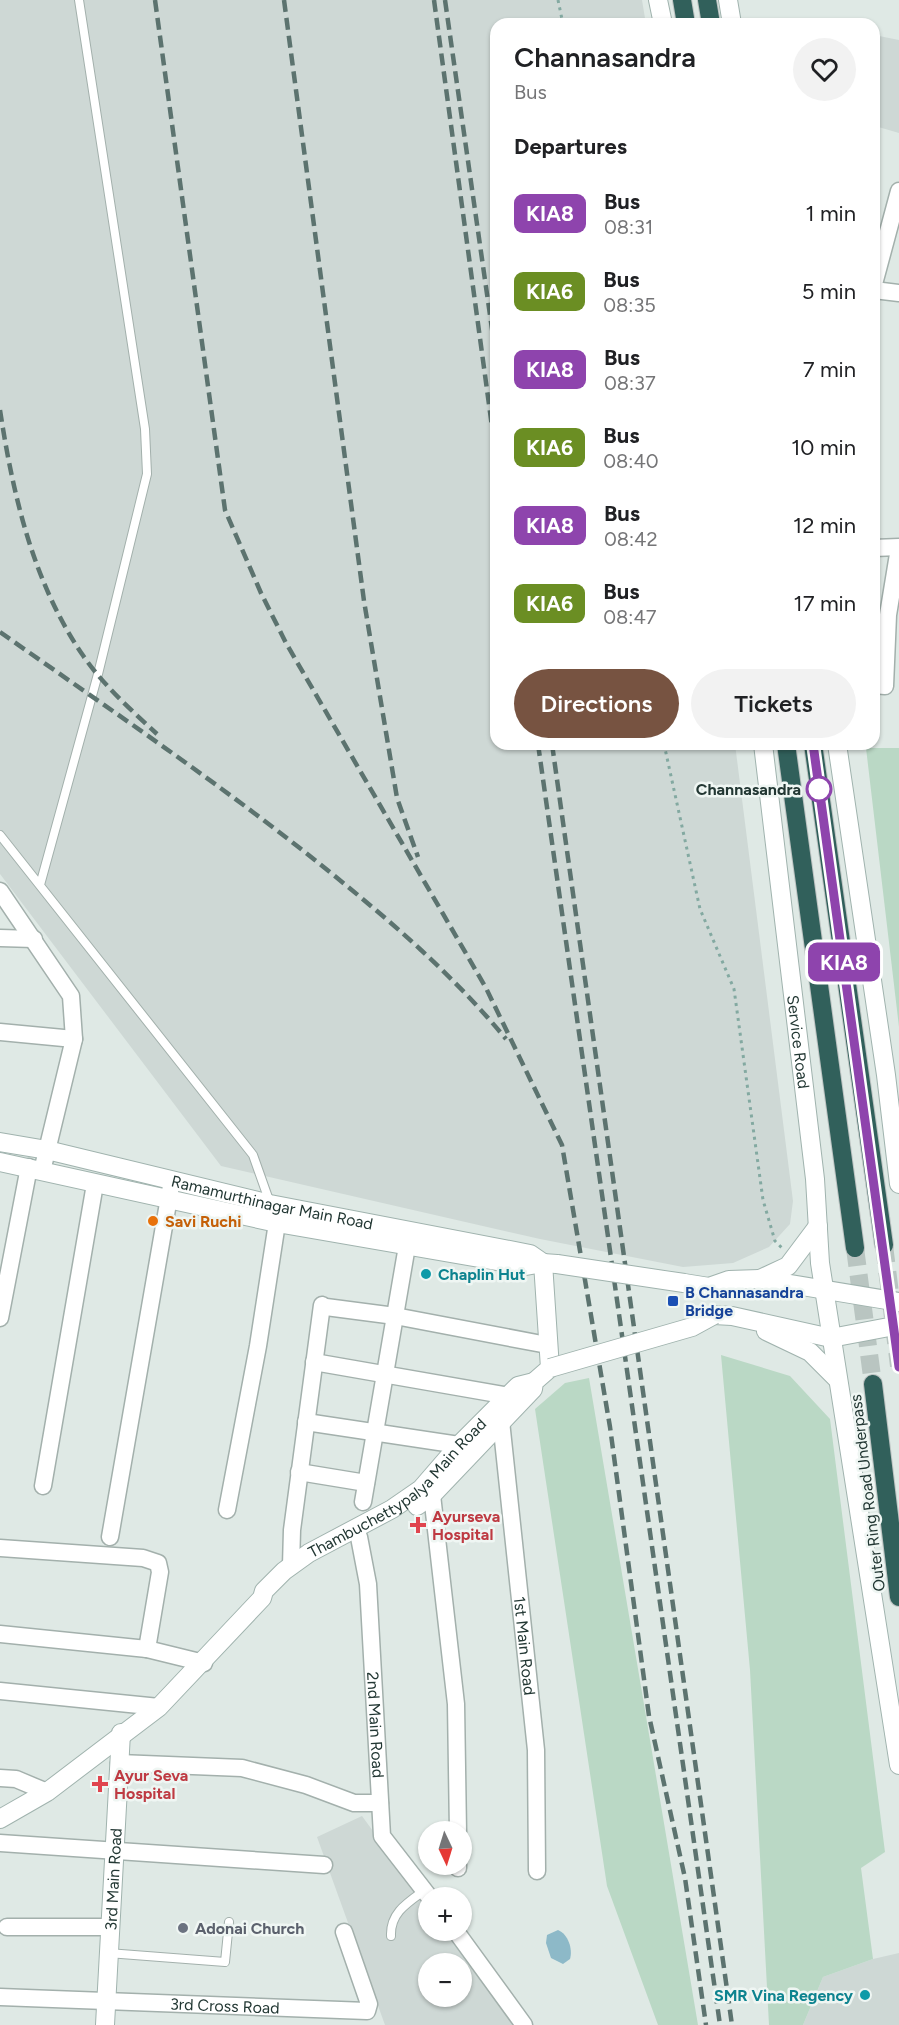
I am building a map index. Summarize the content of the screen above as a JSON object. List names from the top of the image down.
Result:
{
  "streets": {
    "highway": ["Outer Ring Road Underpass"],
    "main road": [
      "Service Road",
      "Ramamurthinagar Main Road",
      "Thambuchettypalya Main Road",
      "3rd Main Road"
    ],
    "street": ["1st Main Road", "2nd Main Road", "3rd Cross Road"]
  },
  "crossings": [
    ["Service Road", "Ramamurthinagar Main Road"],
    ["Thambuchettypalya Main Road", "1st Main Road"],
    ["Thambuchettypalya Main Road", "2nd Main Road"],
    ["Thambuchettypalya Main Road", "3rd Main Road"],
    ["3rd Main Road", "3rd Cross Road"]
  ],
  "places": {
    "other": [
      "Channasandra",
      "Savi Ruchi",
      "Chaplin Hut",
      "Adonai Church",
      "SMR Vina Regency"
    ],
    "transit": ["B Channasandra Bridge"],
    "health": ["Ayurseva Hospital", "Ayur Seva Hospital"]
  },
  "lines": ["bus line KIA8"],
  "north": "bottom",
  "page": {
    "on_map": "KIA8",
    "heading": [
      ["Channasandra", "Bus"],
      "Departures"
    ],
    "list": [
      {
        "mark": "KIA8",
        "name": "Bus",
        "note": "08:31",
        "value": "1 min"
      },
      {
        "mark": "KIA6",
        "name": "Bus",
        "note": "08:35",
        "value": "5 min"
      },
      {
        "mark": "KIA8",
        "name": "Bus",
        "note": "08:37",
        "value": "7 min"
      },
      {
        "mark": "KIA6",
        "name": "Bus",
        "note": "08:40",
        "value": "10 min"
      },
      {
        "mark": "KIA8",
        "name": "Bus",
        "note": "08:42",
        "value": "12 min"
      },
      {
        "mark": "KIA6",
        "name": "Bus",
        "note": "08:47",
        "value": "17 min"
      }
    ],
    "buttons": ["Directions", "Tickets"],
    "map_buttons": ["+", "−"]
  }
}
